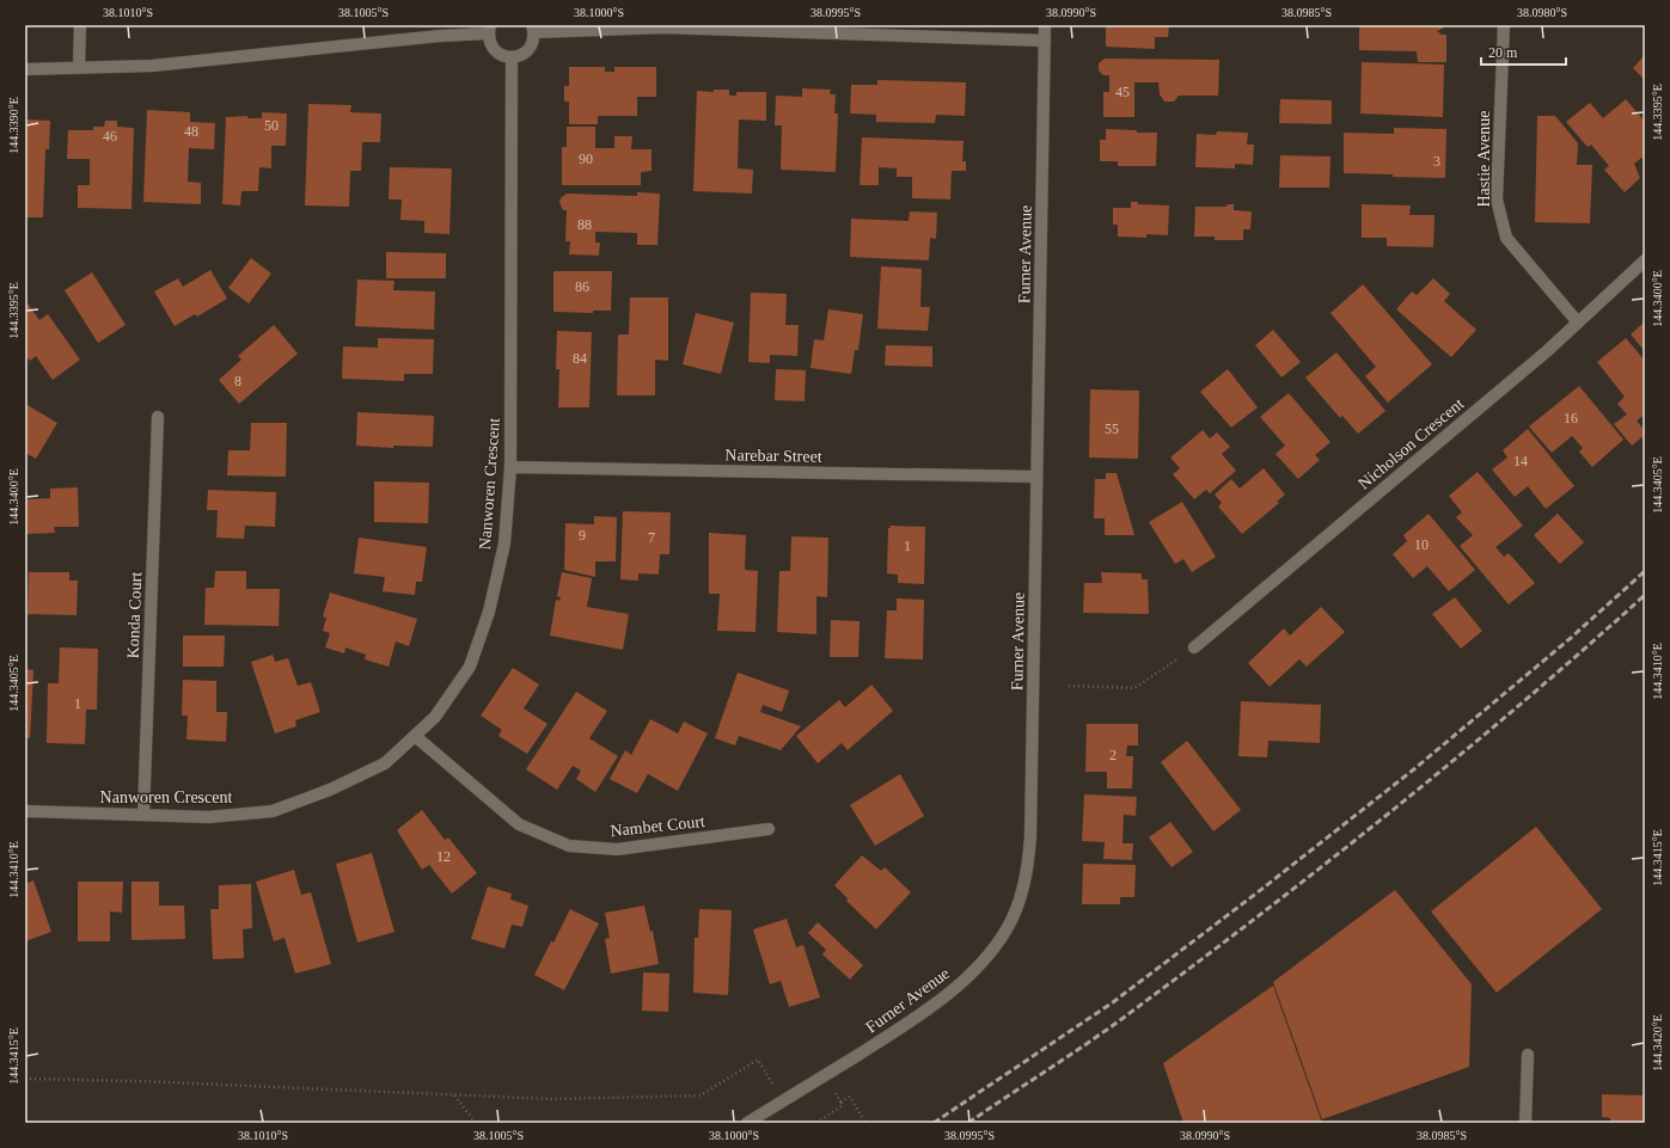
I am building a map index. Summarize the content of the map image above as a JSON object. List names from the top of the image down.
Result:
{
  "streets": {
    "street": [
      "Hastie Avenue",
      "Furner Avenue",
      "Nicholson Crescent",
      "Narebar Street",
      "Nanworen Crescent",
      "Konda Court",
      "Nambet Court"
    ]
  },
  "crossings": [
    ["Hastie Avenue", "Nicholson Crescent"],
    ["Furner Avenue", "Narebar Street"],
    ["Narebar Street", "Nanworen Crescent"],
    ["Nanworen Crescent", "Konda Court"],
    ["Nanworen Crescent", "Nambet Court"]
  ],
  "house_numbers": [
    "45",
    "50",
    "48",
    "46",
    "90",
    "3",
    "88",
    "86",
    "84",
    "8",
    "16",
    "55",
    "14",
    "9",
    "7",
    "10",
    "1",
    "1",
    "2",
    "12"
  ],
  "scale_bar": "20 m",
  "coordinates": [
    "38.1010°S",
    "38.1005°S",
    "38.1000°S",
    "38.0995°S",
    "38.0990°S",
    "38.0985°S",
    "38.0980°S",
    "144.3395°E",
    "144.3390°E",
    "144.3400°E",
    "144.3405°E",
    "144.3410°E",
    "144.3415°E",
    "144.3420°E"
  ]
}
